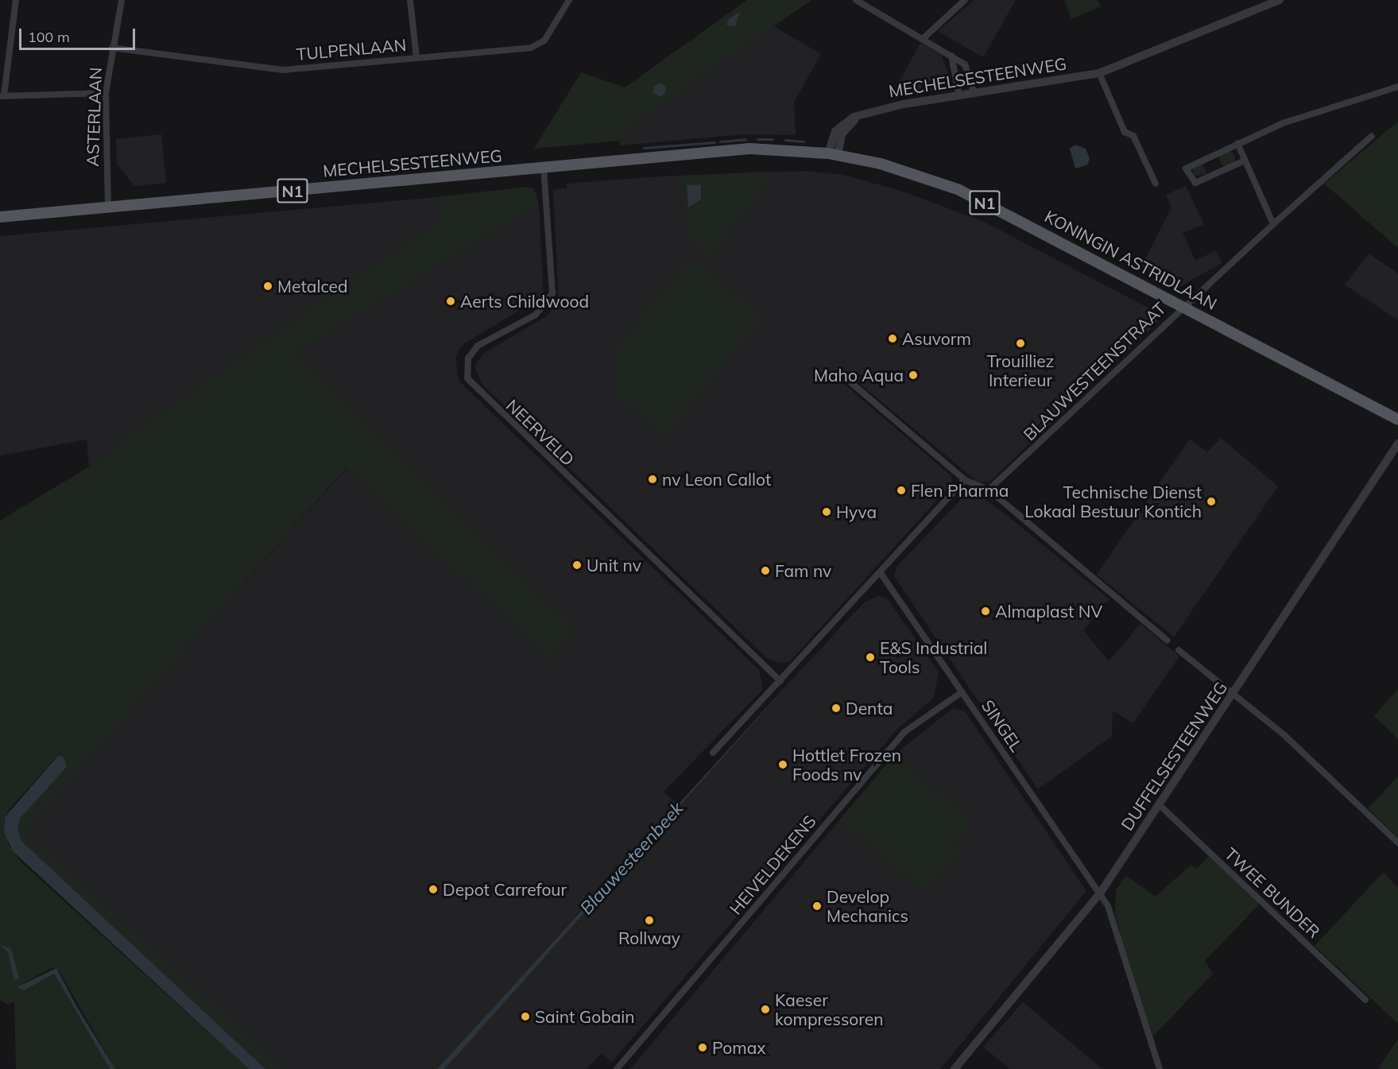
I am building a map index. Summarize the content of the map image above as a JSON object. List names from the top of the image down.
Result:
{
  "streets": {
    "main road": ["MECHELSESTEENWEG", "N1", "KONINGIN ASTRIDLAAN"],
    "street": [
      "TULPENLAAN",
      "ASTERLAAN",
      "BLAUWESTEENSTRAAT",
      "NEERVELD",
      "SINGEL",
      "DUFFELSESTEENWEG",
      "HEIVELDEKENS",
      "TWEE BUNDER"
    ]
  },
  "crossings": [
    ["TULPENLAAN", "ASTERLAAN"],
    ["MECHELSESTEENWEG", "ASTERLAAN"],
    ["MECHELSESTEENWEG", "KONINGIN ASTRIDLAAN"],
    ["MECHELSESTEENWEG", "NEERVELD"],
    ["KONINGIN ASTRIDLAAN", "BLAUWESTEENSTRAAT"],
    ["SINGEL", "DUFFELSESTEENWEG"],
    ["SINGEL", "HEIVELDEKENS"],
    ["DUFFELSESTEENWEG", "TWEE BUNDER"]
  ],
  "water": ["Blauwesteenbeek"],
  "places": [
    "Metalced",
    "Aerts Childwood",
    "Asuvorm",
    "Trouilliez Interieur",
    "Maho Aqua",
    "nv Leon Callot",
    "Flen Pharma",
    "Technische Dienst Lokaal Bestuur Kontich",
    "Hyva",
    "Unit nv",
    "Fam nv",
    "Almaplast NV",
    "E&S Industrial Tools",
    "Denta",
    "Hottlet Frozen Foods nv",
    "Depot Carrefour",
    "Develop Mechanics",
    "Rollway",
    "Kaeser kompressoren",
    "Saint Gobain",
    "Pomax"
  ],
  "scale_bar": "100 m"
}
